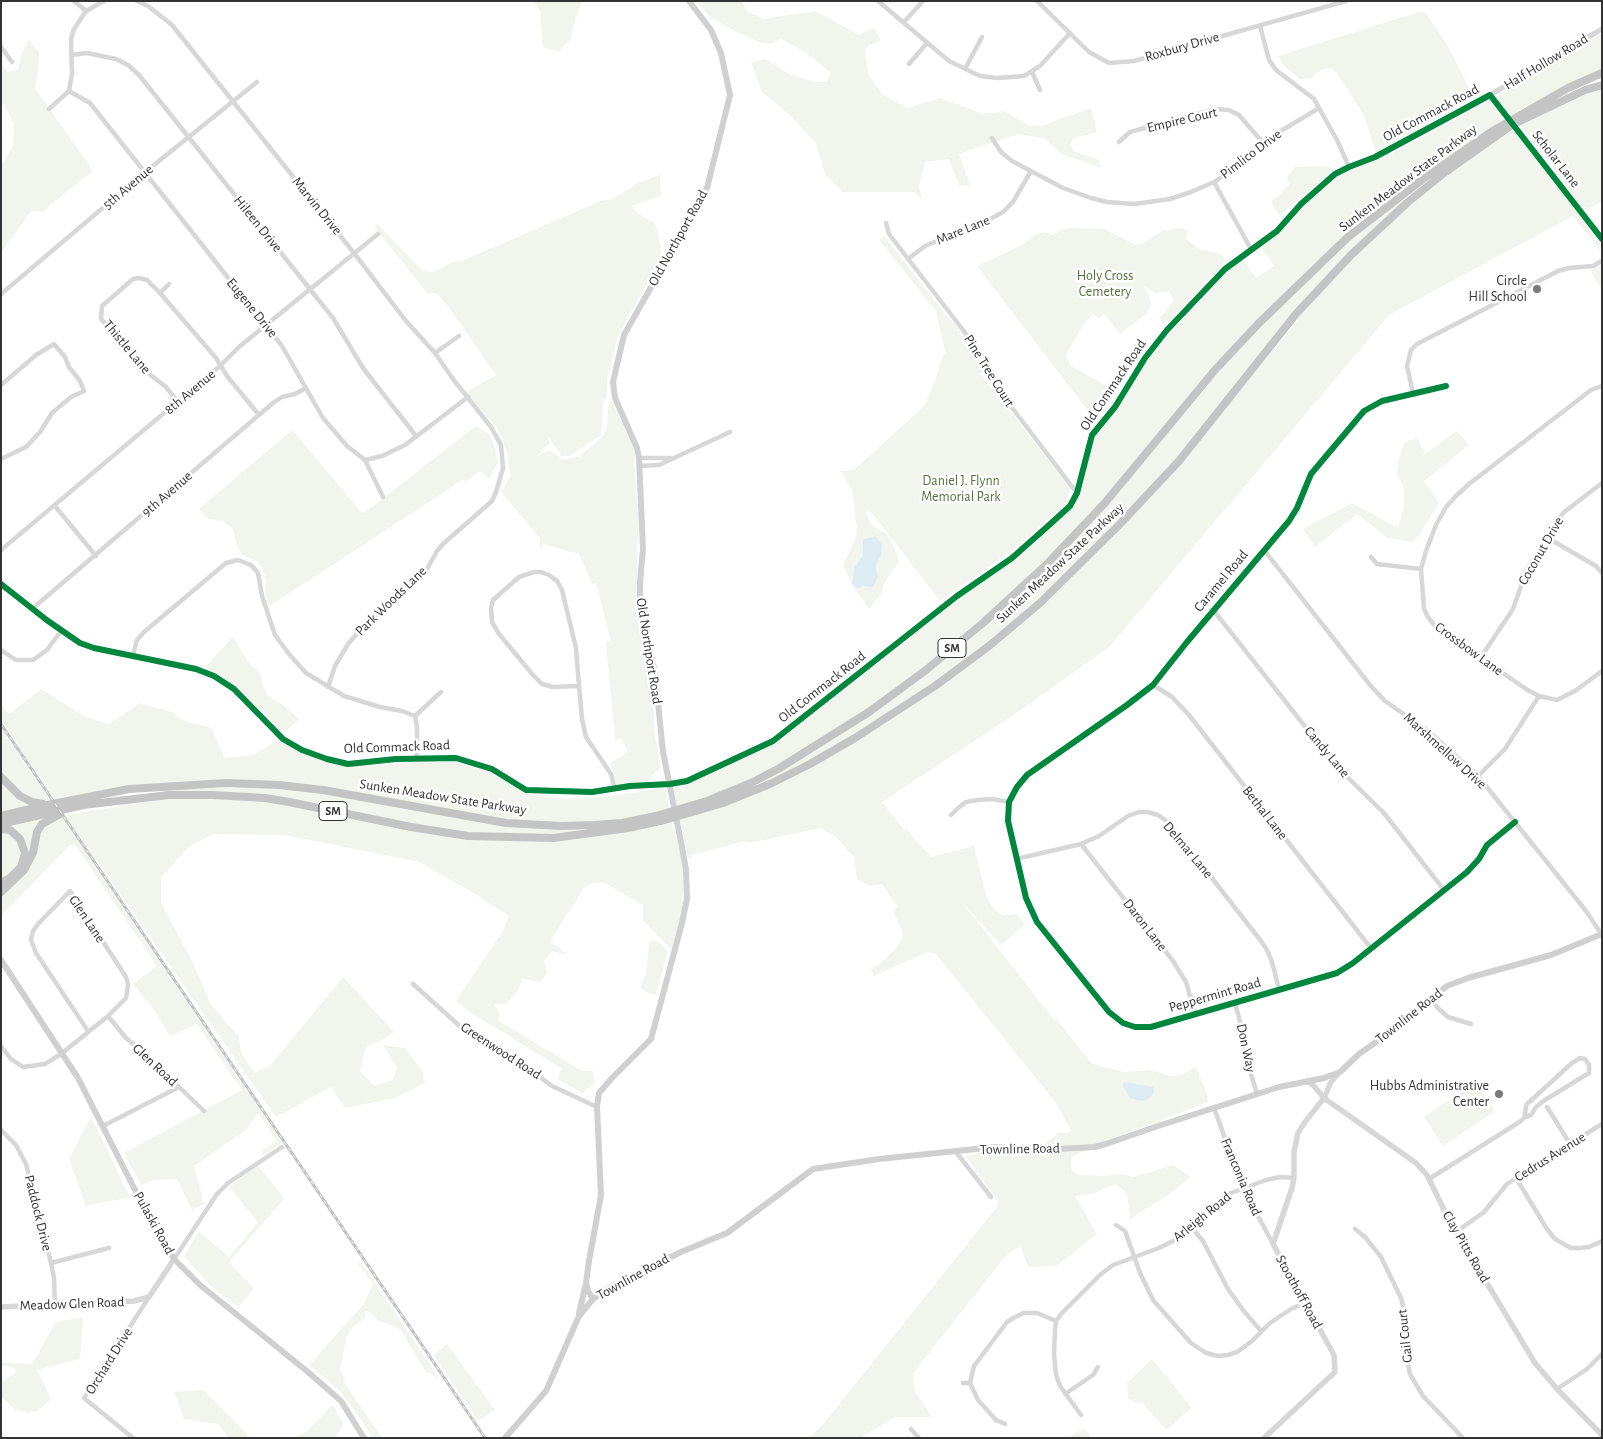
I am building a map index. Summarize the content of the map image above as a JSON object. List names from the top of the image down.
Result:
{
  "streets": {
    "highway": ["Sunken Meadow State Parkway", "SM"],
    "main road": ["Old Northport Road", "Townline Road", "Pulaski Road"],
    "street": [
      "Roxbury Drive",
      "Half Hollow Road",
      "Old Commack Road",
      "Empire Court",
      "Pimlico Drive",
      "Scholar Lane",
      "5th Avenue",
      "Marvin Drive",
      "Hileen Drive",
      "Mare Lane",
      "Eugene Drive",
      "Thistle Lane",
      "Pine Tree Court",
      "8th Avenue",
      "9th Avenue",
      "Coconut Drive",
      "Caramel Road",
      "Park Woods Lane",
      "Crossbow Lane",
      "Marshmellow Drive",
      "Candy Lane",
      "Bethal Lane",
      "Delmar Lane",
      "Glen Lane",
      "Daron Lane",
      "Peppermint Road",
      "Don Way",
      "Greenwood Road",
      "Glen Road",
      "Cedrus Avenue",
      "Franconia Road",
      "Paddock Drive",
      "Arleigh Road",
      "Clay Pitts Road",
      "Stoothoff Road",
      "Meadow Glen Road",
      "Gail Court",
      "Orchard Drive"
    ]
  },
  "crossings": [
    ["Half Hollow Road", "Old Commack Road"],
    ["Half Hollow Road", "Scholar Lane"],
    ["Old Commack Road", "Scholar Lane"],
    ["Old Commack Road", "Old Northport Road"],
    ["Old Commack Road", "Pine Tree Court"],
    ["Old Commack Road", "9th Avenue"],
    ["Empire Court", "Pimlico Drive"],
    ["Pimlico Drive", "Mare Lane"],
    ["5th Avenue", "Marvin Drive"],
    ["5th Avenue", "Hileen Drive"],
    ["5th Avenue", "Eugene Drive"],
    ["Marvin Drive", "8th Avenue"],
    ["Marvin Drive", "Park Woods Lane"],
    ["Hileen Drive", "8th Avenue"],
    ["Mare Lane", "Pine Tree Court"],
    ["Old Northport Road", "Townline Road"],
    ["Old Northport Road", "Greenwood Road"],
    ["Eugene Drive", "8th Avenue"],
    ["Eugene Drive", "9th Avenue"],
    ["Thistle Lane", "8th Avenue"],
    ["Coconut Drive", "Crossbow Lane"],
    ["Caramel Road", "Marshmellow Drive"],
    ["Caramel Road", "Candy Lane"],
    ["Caramel Road", "Bethal Lane"],
    ["Caramel Road", "Peppermint Road"],
    ["Marshmellow Drive", "Peppermint Road"],
    ["Marshmellow Drive", "Townline Road"],
    ["Candy Lane", "Peppermint Road"],
    ["Bethal Lane", "Peppermint Road"],
    ["Delmar Lane", "Daron Lane"],
    ["Delmar Lane", "Peppermint Road"],
    ["Glen Lane", "Glen Road"],
    ["Glen Lane", "Pulaski Road"],
    ["Daron Lane", "Peppermint Road"],
    ["Peppermint Road", "Don Way"],
    ["Townline Road", "Don Way"],
    ["Townline Road", "Franconia Road"],
    ["Townline Road", "Clay Pitts Road"],
    ["Townline Road", "Stoothoff Road"],
    ["Cedrus Avenue", "Clay Pitts Road"],
    ["Franconia Road", "Arleigh Road"],
    ["Franconia Road", "Stoothoff Road"],
    ["Paddock Drive", "Meadow Glen Road"],
    ["Arleigh Road", "Stoothoff Road"],
    ["Clay Pitts Road", "Stoothoff Road"],
    ["Meadow Glen Road", "Orchard Drive"]
  ],
  "parks": ["Holy Cross Cemetery", "Daniel J. Flynn Memorial Park"],
  "places": ["Circle Hill School", "Hubbs Administrative Center"]
}
